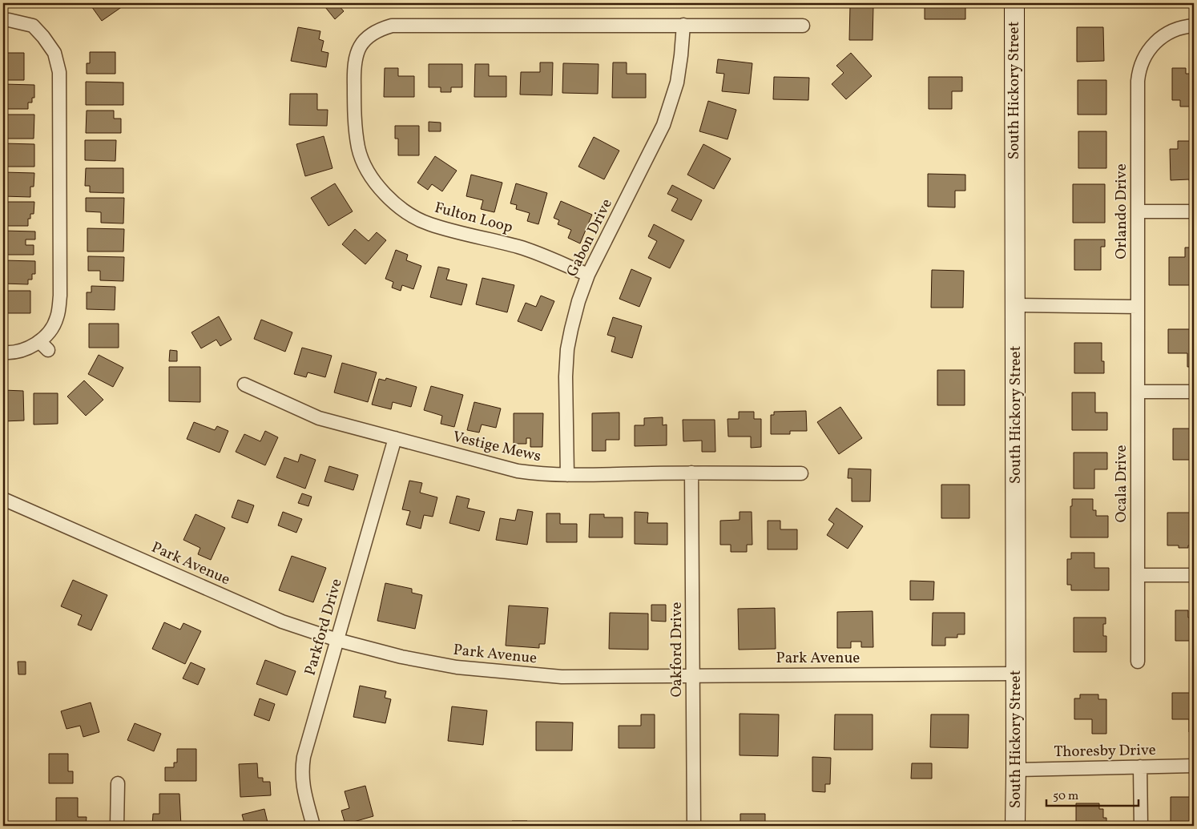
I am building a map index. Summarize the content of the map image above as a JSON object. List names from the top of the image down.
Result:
{
  "streets": {
    "street": [
      "South Hickory Street",
      "Orlando Drive",
      "Fulton Loop",
      "Gabon Drive",
      "Vestige Mews",
      "Ocala Drive",
      "Park Avenue",
      "Parkford Drive",
      "Oakford Drive",
      "Thoresby Drive"
    ]
  },
  "crossings": [
    ["South Hickory Street", "Park Avenue"],
    ["South Hickory Street", "Thoresby Drive"],
    ["Orlando Drive", "Ocala Drive"],
    ["Fulton Loop", "Gabon Drive"],
    ["Gabon Drive", "Vestige Mews"],
    ["Vestige Mews", "Parkford Drive"],
    ["Vestige Mews", "Oakford Drive"],
    ["Park Avenue", "Parkford Drive"],
    ["Park Avenue", "Oakford Drive"]
  ],
  "scale_bar": "50 m"
}
